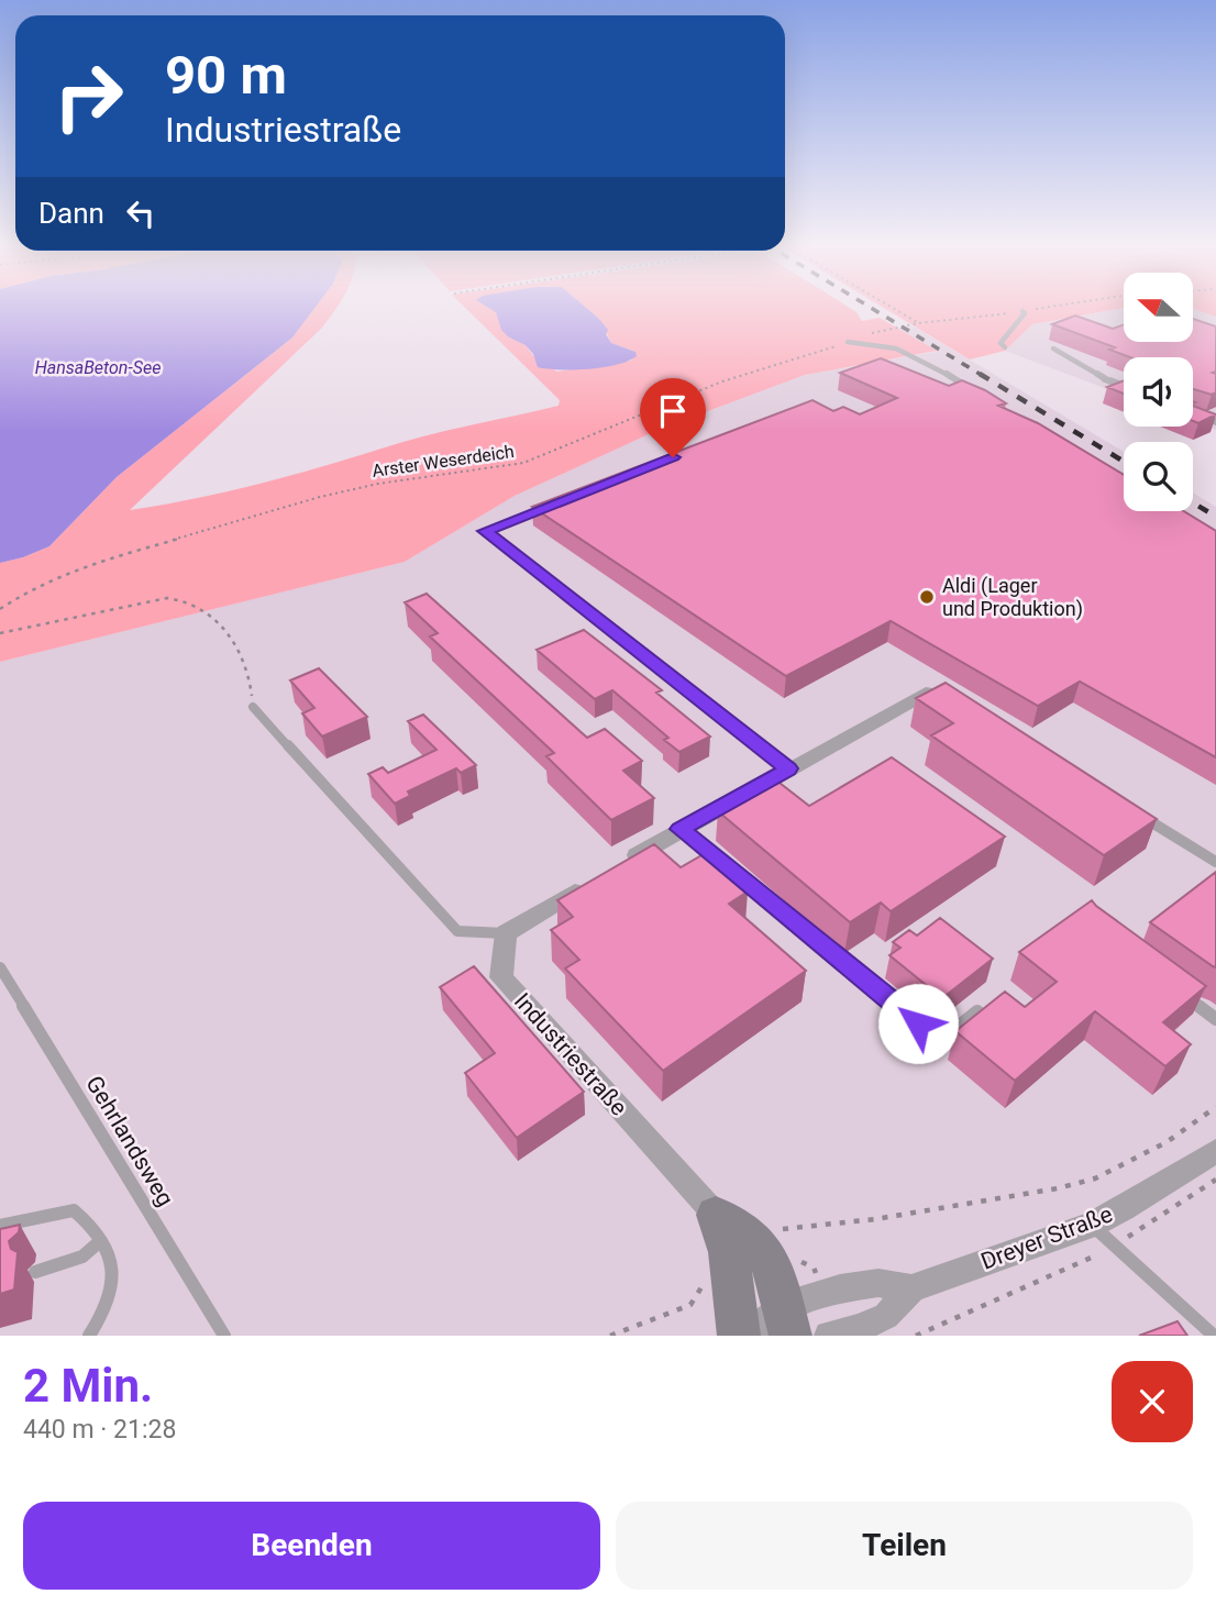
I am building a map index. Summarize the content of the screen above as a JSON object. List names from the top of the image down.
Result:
{
  "streets": {
    "street": ["Industriestraße", "Dreyer Straße"],
    "lane": ["Gehrlandsweg"],
    "path": ["Arster Weserdeich"]
  },
  "crossings": [
    ["Industriestraße", "Dreyer Straße"]
  ],
  "water": ["HansaBeton-See"],
  "places": ["Aldi (Lager und Produktion)"],
  "north": "left",
  "page": {
    "turn": ["90 m", "Industriestraße"],
    "then": "Dann",
    "heading": ["2 Min.", "440 m · 21:28"],
    "buttons": ["Beenden", "Teilen"]
  }
}
